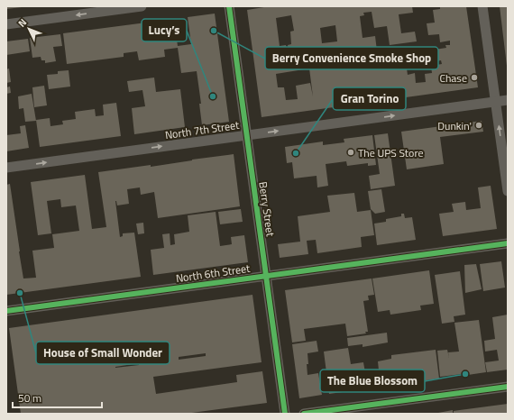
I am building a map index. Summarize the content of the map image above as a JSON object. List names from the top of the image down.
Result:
{
  "streets": {
    "street": ["North 7th Street", "Berry Street", "North 6th Street"]
  },
  "crossings": [
    ["North 7th Street", "Berry Street"],
    ["Berry Street", "North 6th Street"]
  ],
  "one_way": ["North 7th Street"],
  "places": [
    "Berry Convenience Smoke Shop",
    "Chase",
    "Lucy’s",
    "Dunkin'",
    "The UPS Store",
    "Gran Torino",
    "House of Small Wonder",
    "The Blue Blossom"
  ],
  "scale_bar": "50 m",
  "north": "top left"
}
